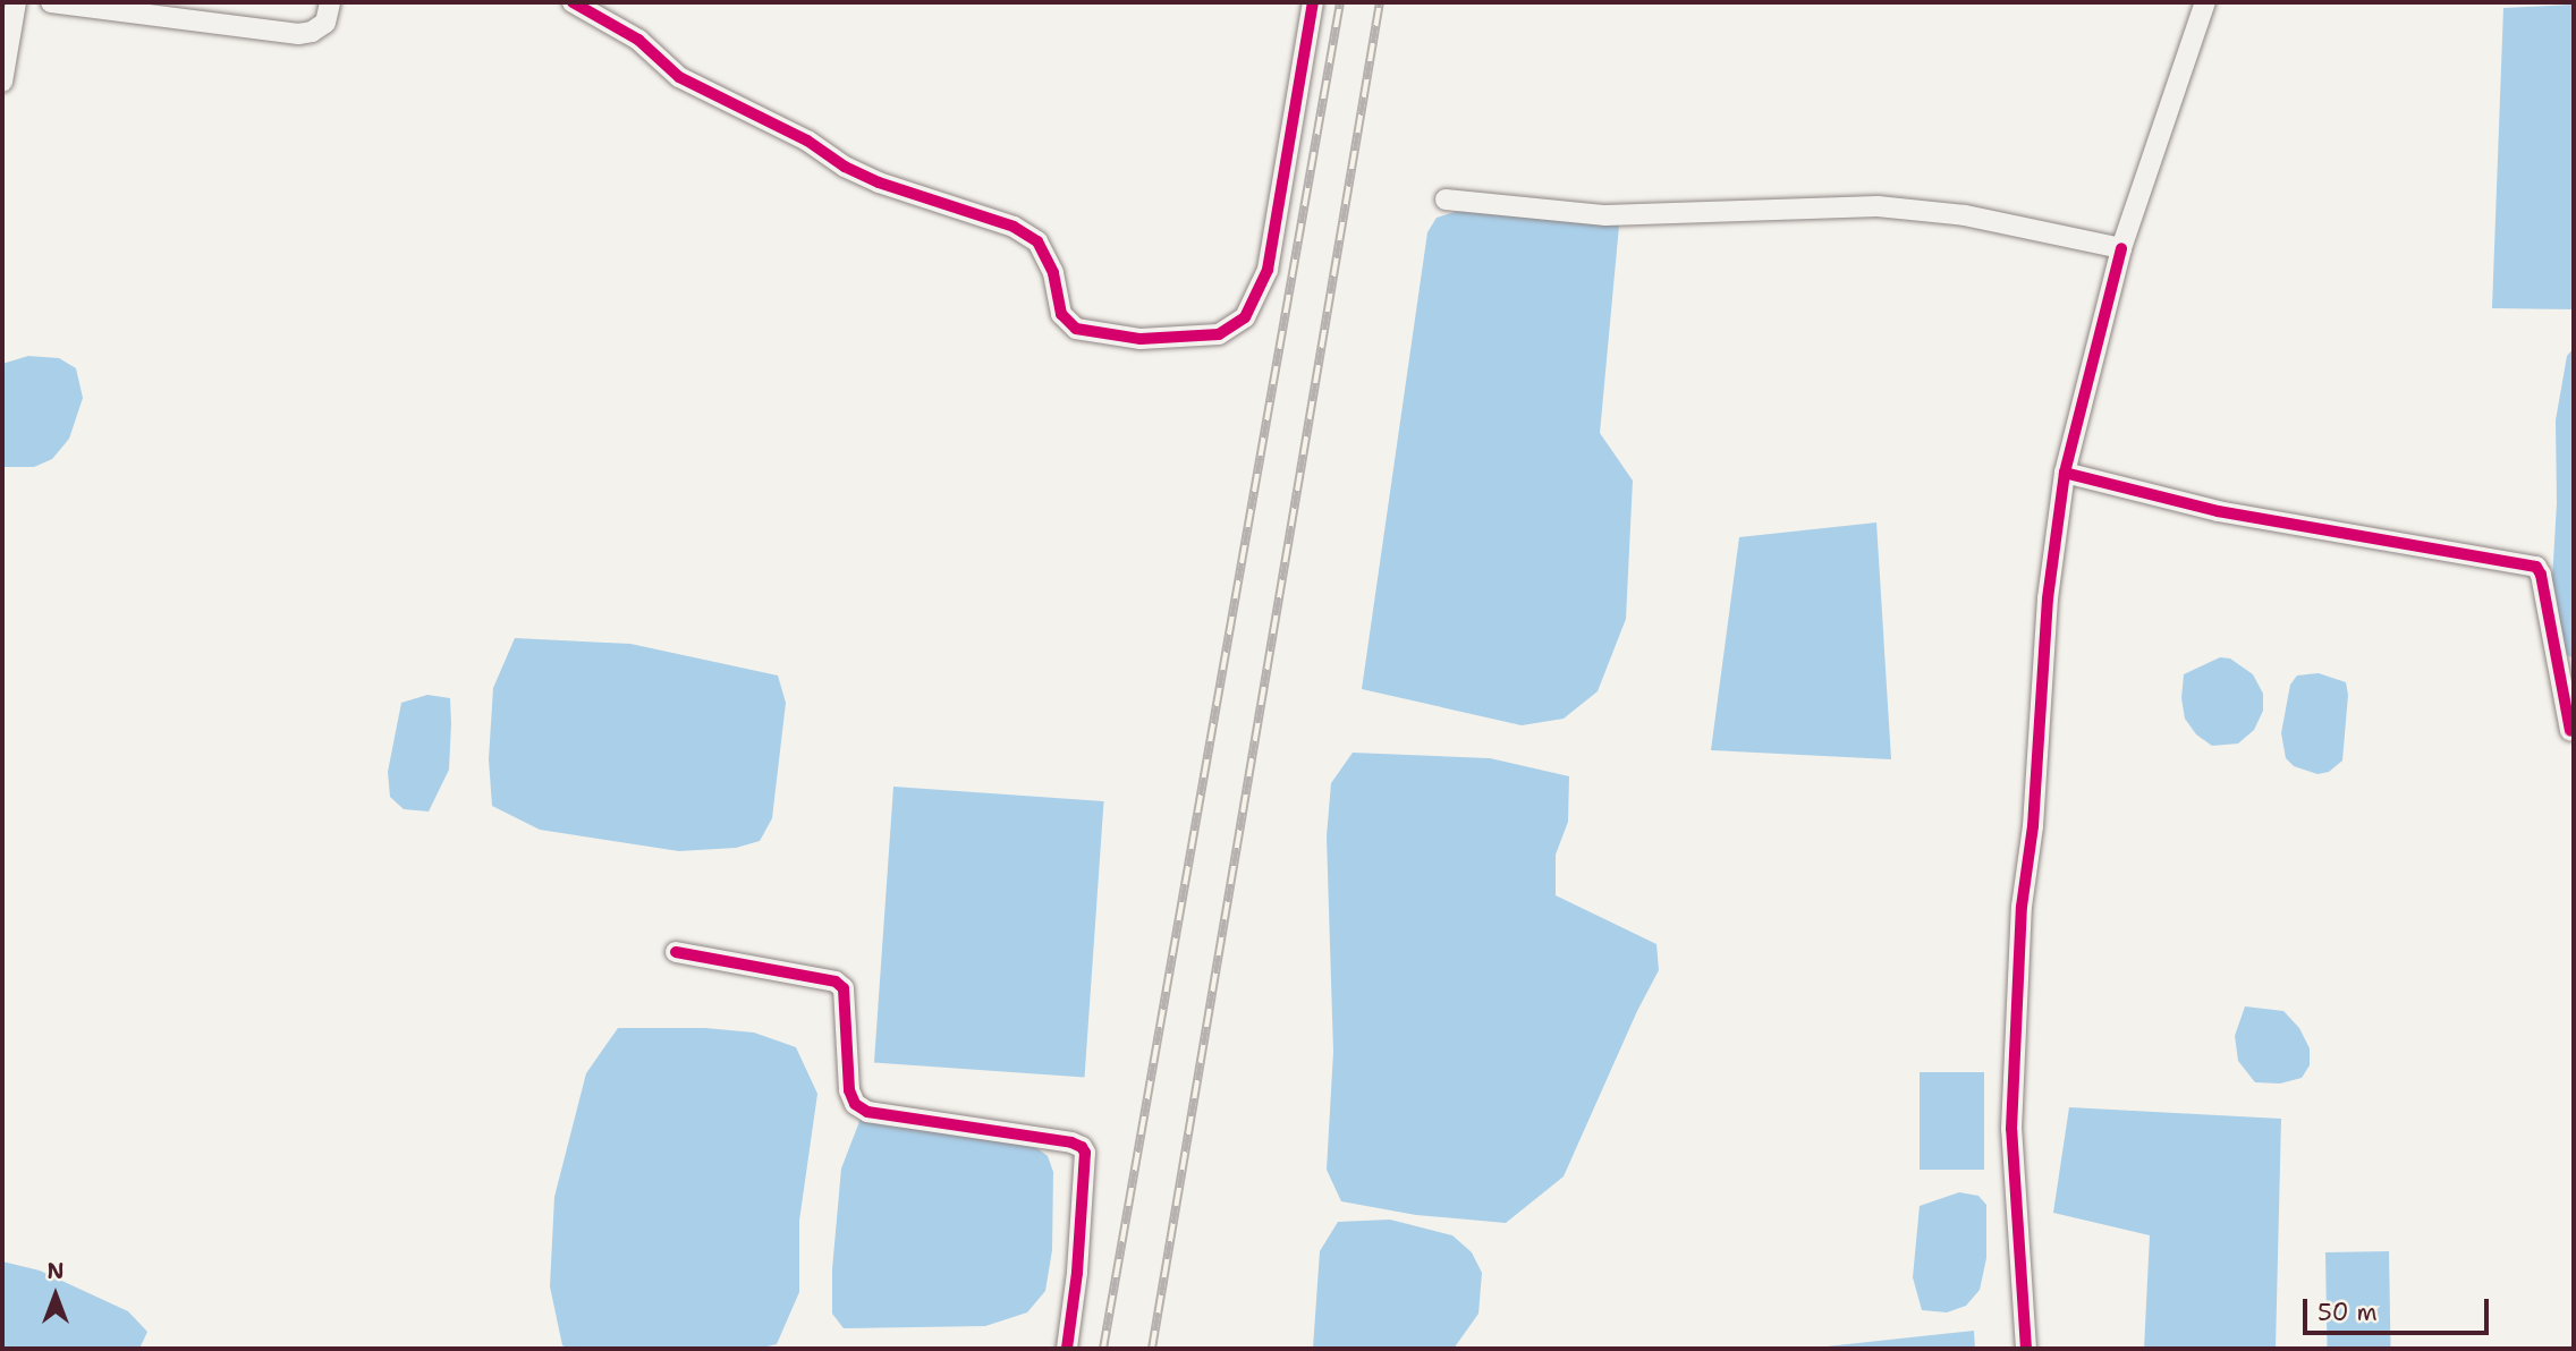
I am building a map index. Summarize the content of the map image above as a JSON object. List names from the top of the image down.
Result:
{
  "scale_bar": "50 m",
  "north": "top"
}
